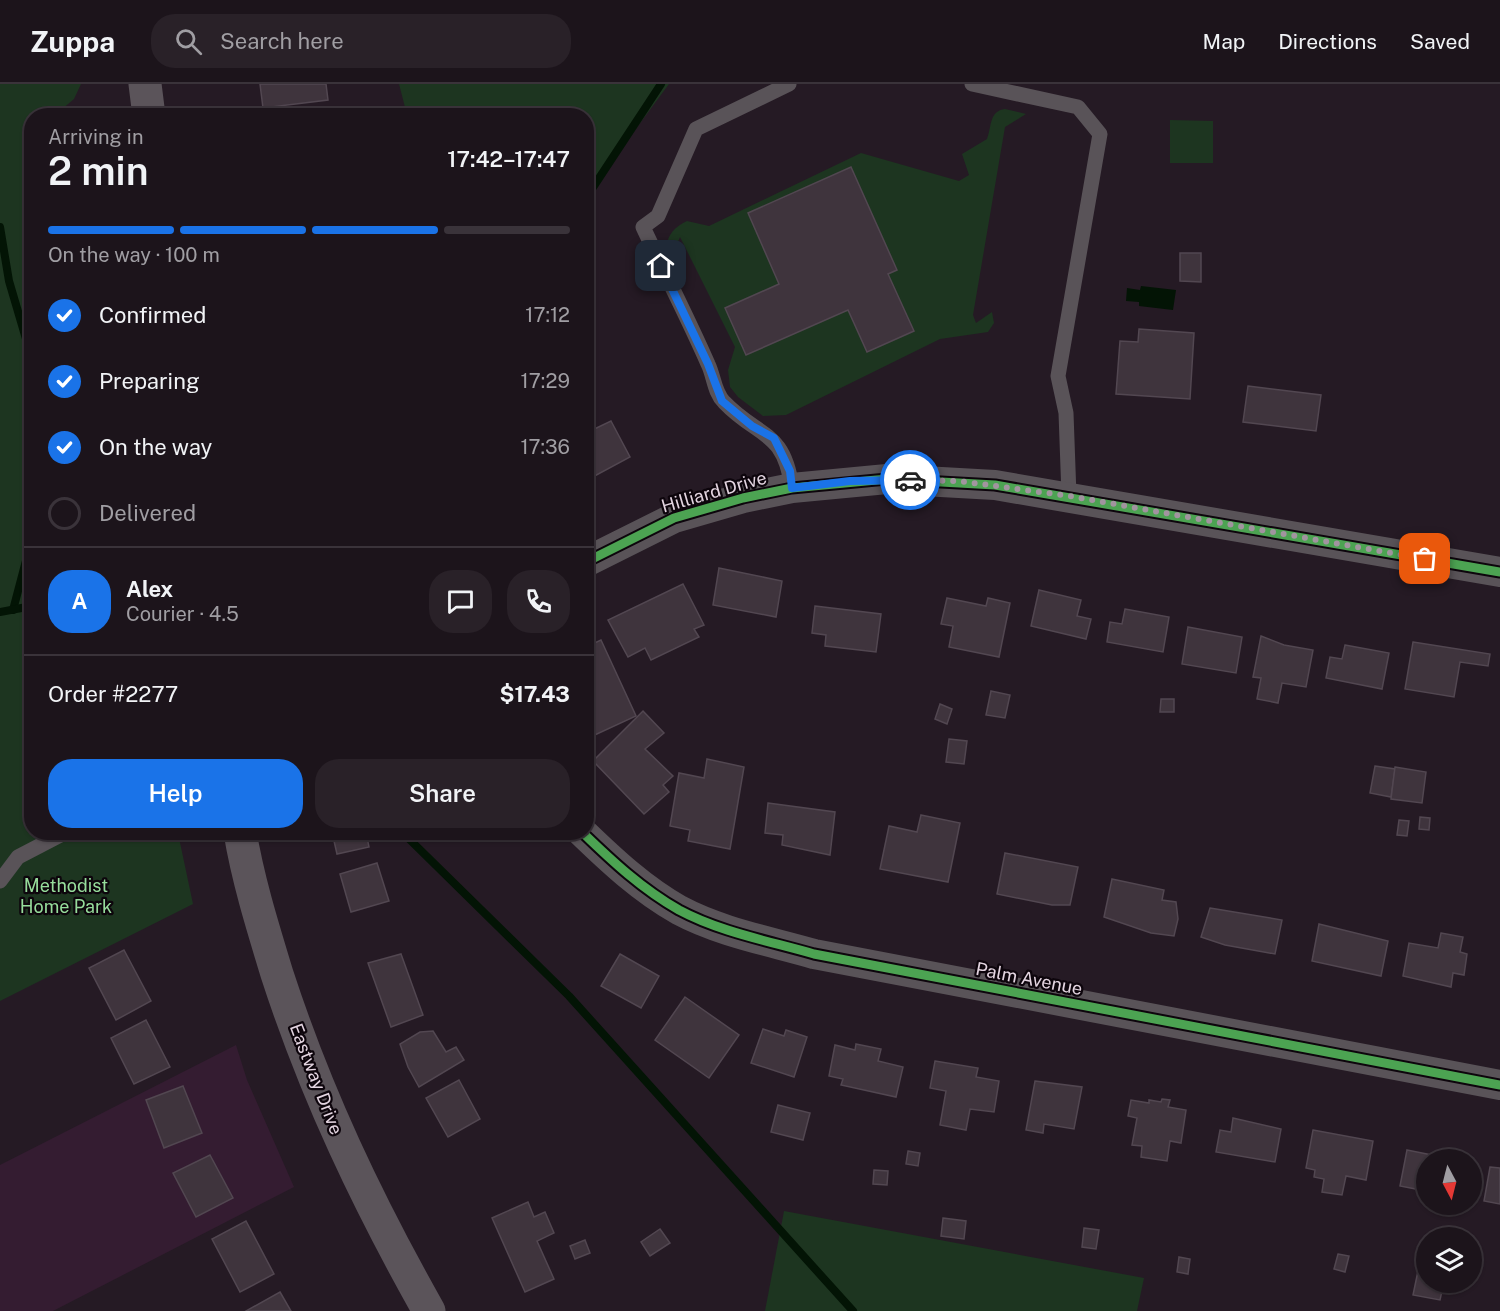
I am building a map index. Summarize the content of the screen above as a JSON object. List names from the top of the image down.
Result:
{
  "streets": {
    "main road": ["Eastway Drive"],
    "street": ["Hilliard Drive", "Palm Avenue"]
  },
  "parks": ["Methodist Home Park"],
  "north": "bottom",
  "page": {
    "header": "Zuppa",
    "search": "Search here",
    "nav": ["Map", "Directions", "Saved"],
    "heading": ["2 min", "Arriving in", "17:42–17:47"],
    "panel": [
      "Alex",
      "Courier · 4.5",
      "Order #2277",
      "$17.43"
    ],
    "bar": "On the way · 100 m",
    "list": [
      ["Confirmed", "17:12"],
      ["Preparing", "17:29"],
      ["On the way", "17:36"],
      "Delivered"
    ],
    "round": "A",
    "buttons": ["Help", "Share"]
  }
}
